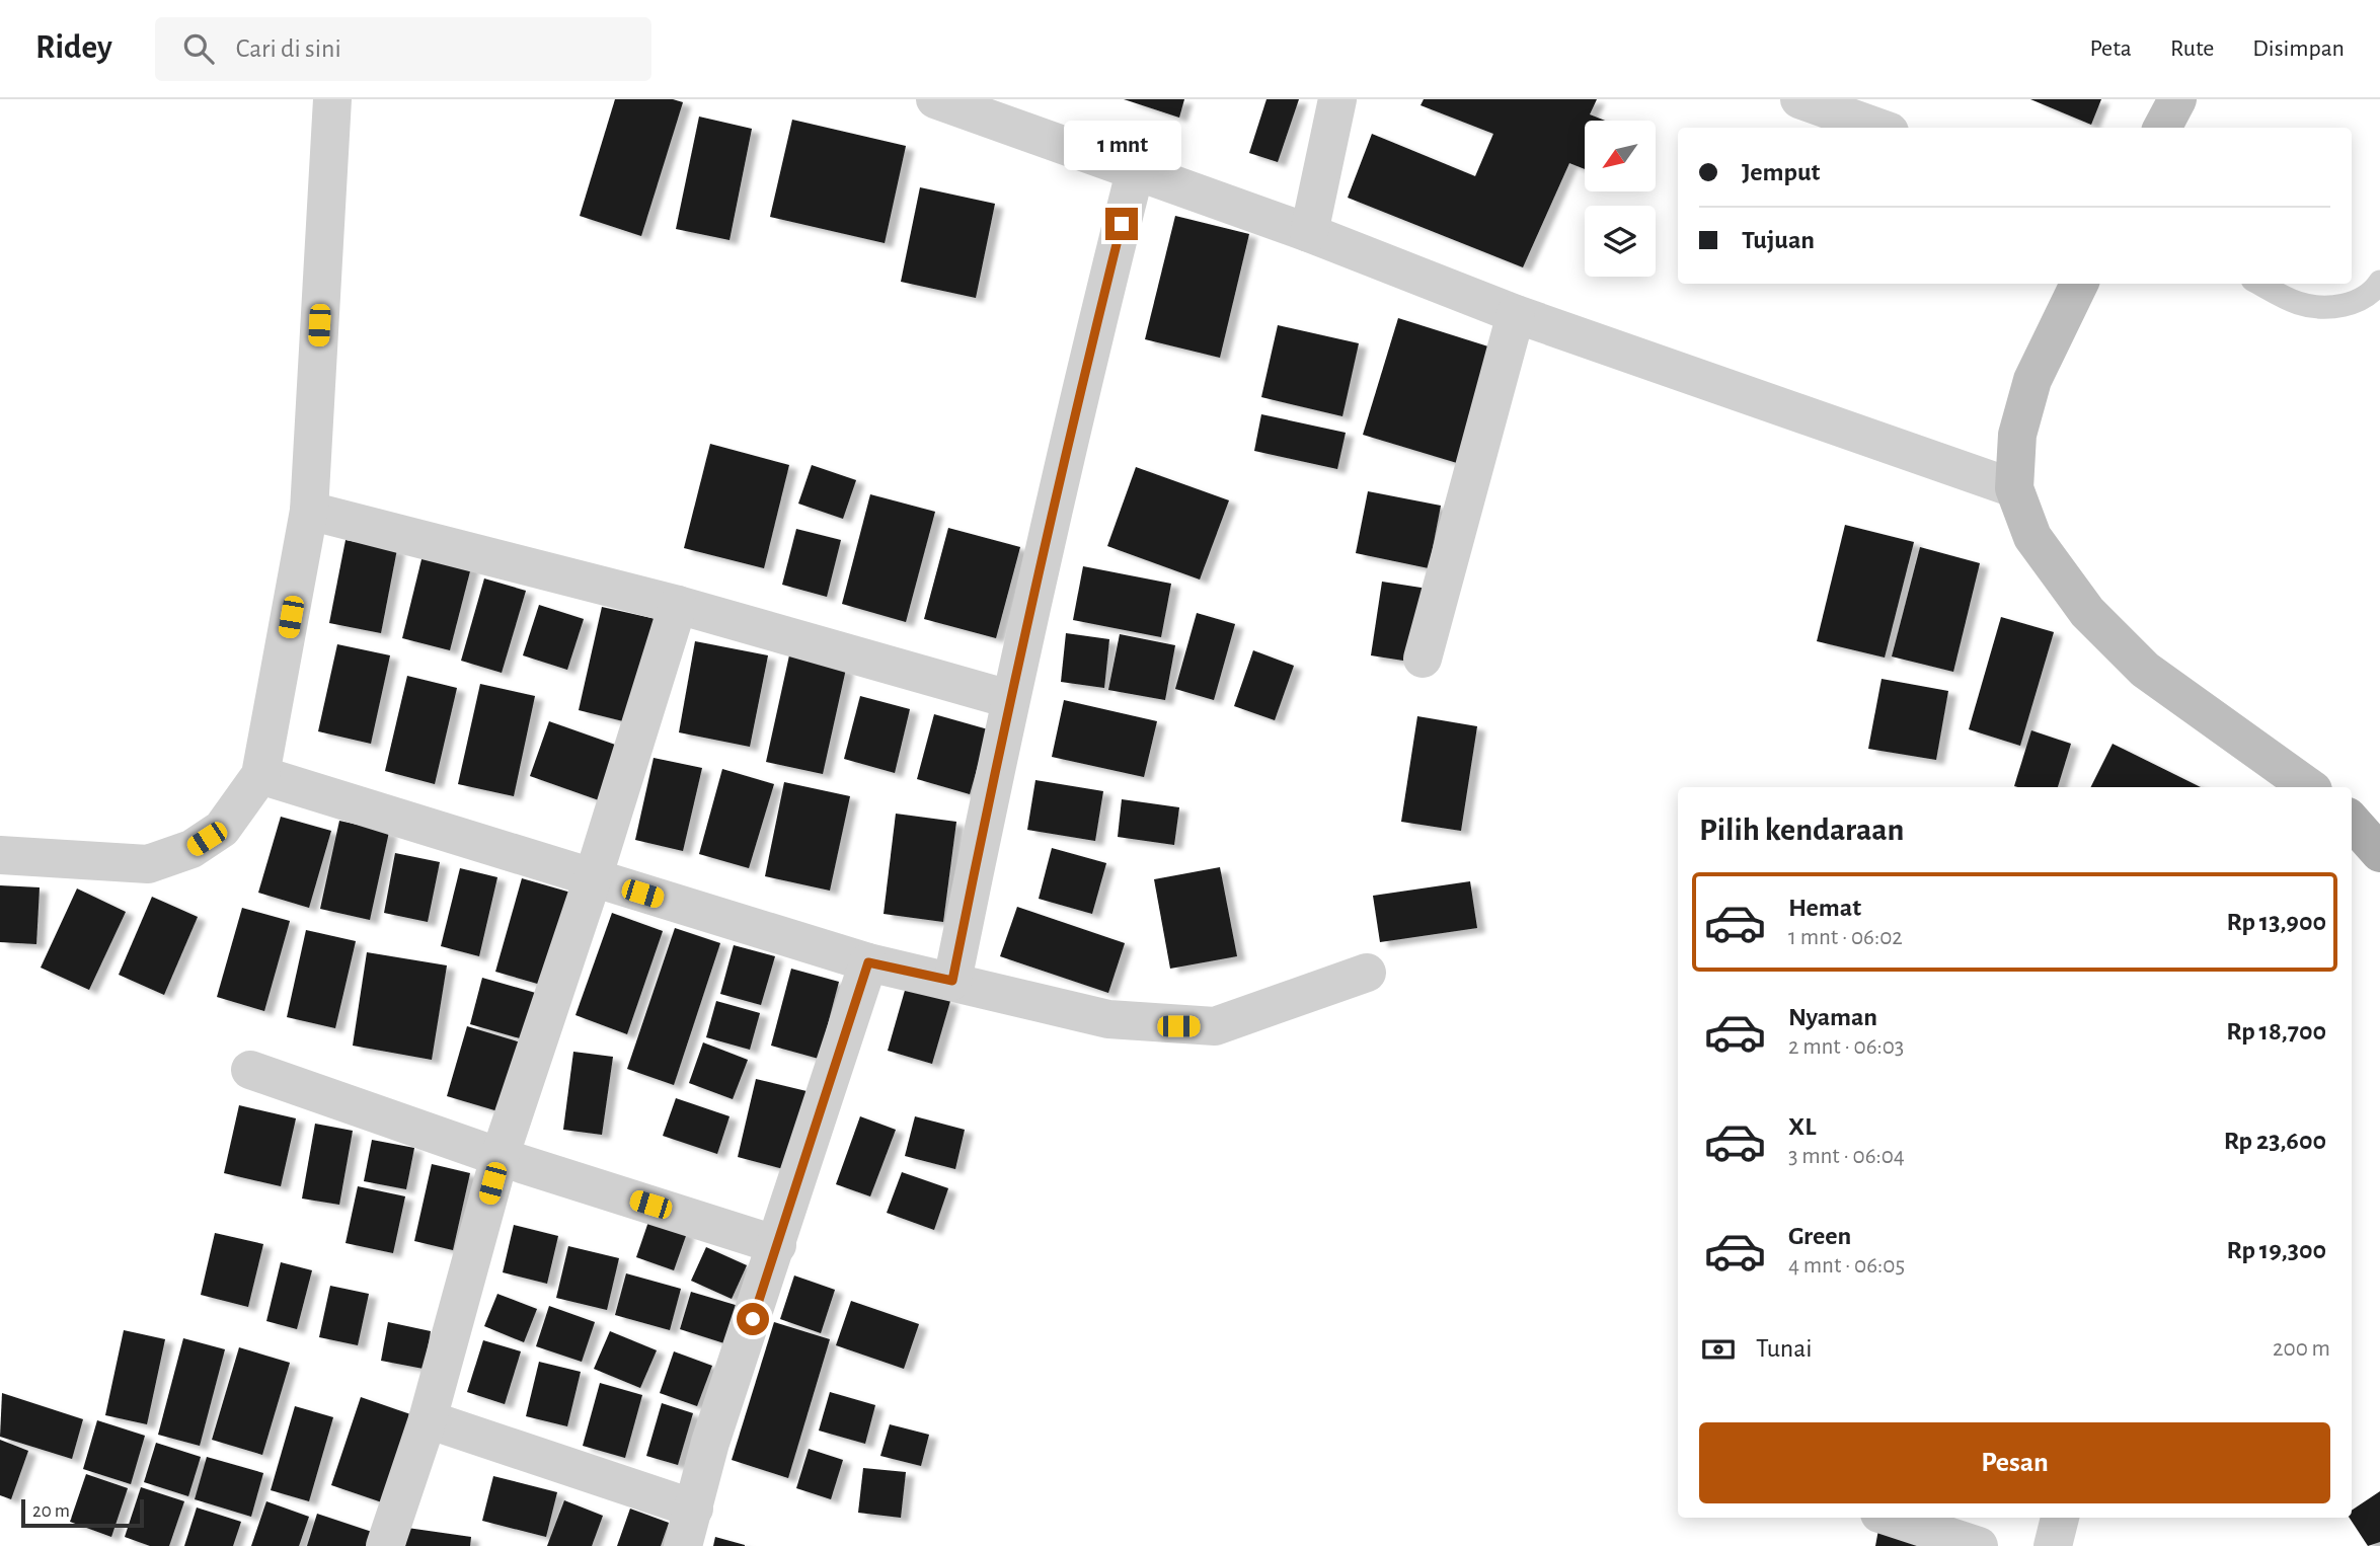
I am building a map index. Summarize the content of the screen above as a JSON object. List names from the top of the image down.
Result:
{
  "scale_bar": "20 m",
  "north": "bottom left",
  "page": {
    "header": "Ridey",
    "search": "Cari di sini",
    "nav": ["Peta", "Rute", "Disimpan"],
    "bubble": "1 mnt",
    "banner": ["Jemput", "Tujuan"],
    "heading": "Pilih kendaraan",
    "list": [
      {
        "name": "Hemat",
        "note": "1 mnt · 06:02",
        "value": "Rp 13,900"
      },
      {
        "name": "Nyaman",
        "note": "2 mnt · 06:03",
        "value": "Rp 18,700"
      },
      {
        "name": "XL",
        "note": "3 mnt · 06:04",
        "value": "Rp 23,600"
      },
      {
        "name": "Green",
        "note": "4 mnt · 06:05",
        "value": "Rp 19,300"
      }
    ],
    "pay": ["Tunai", "200 m"],
    "buttons": "Pesan",
    "scale": "20 m"
  }
}
